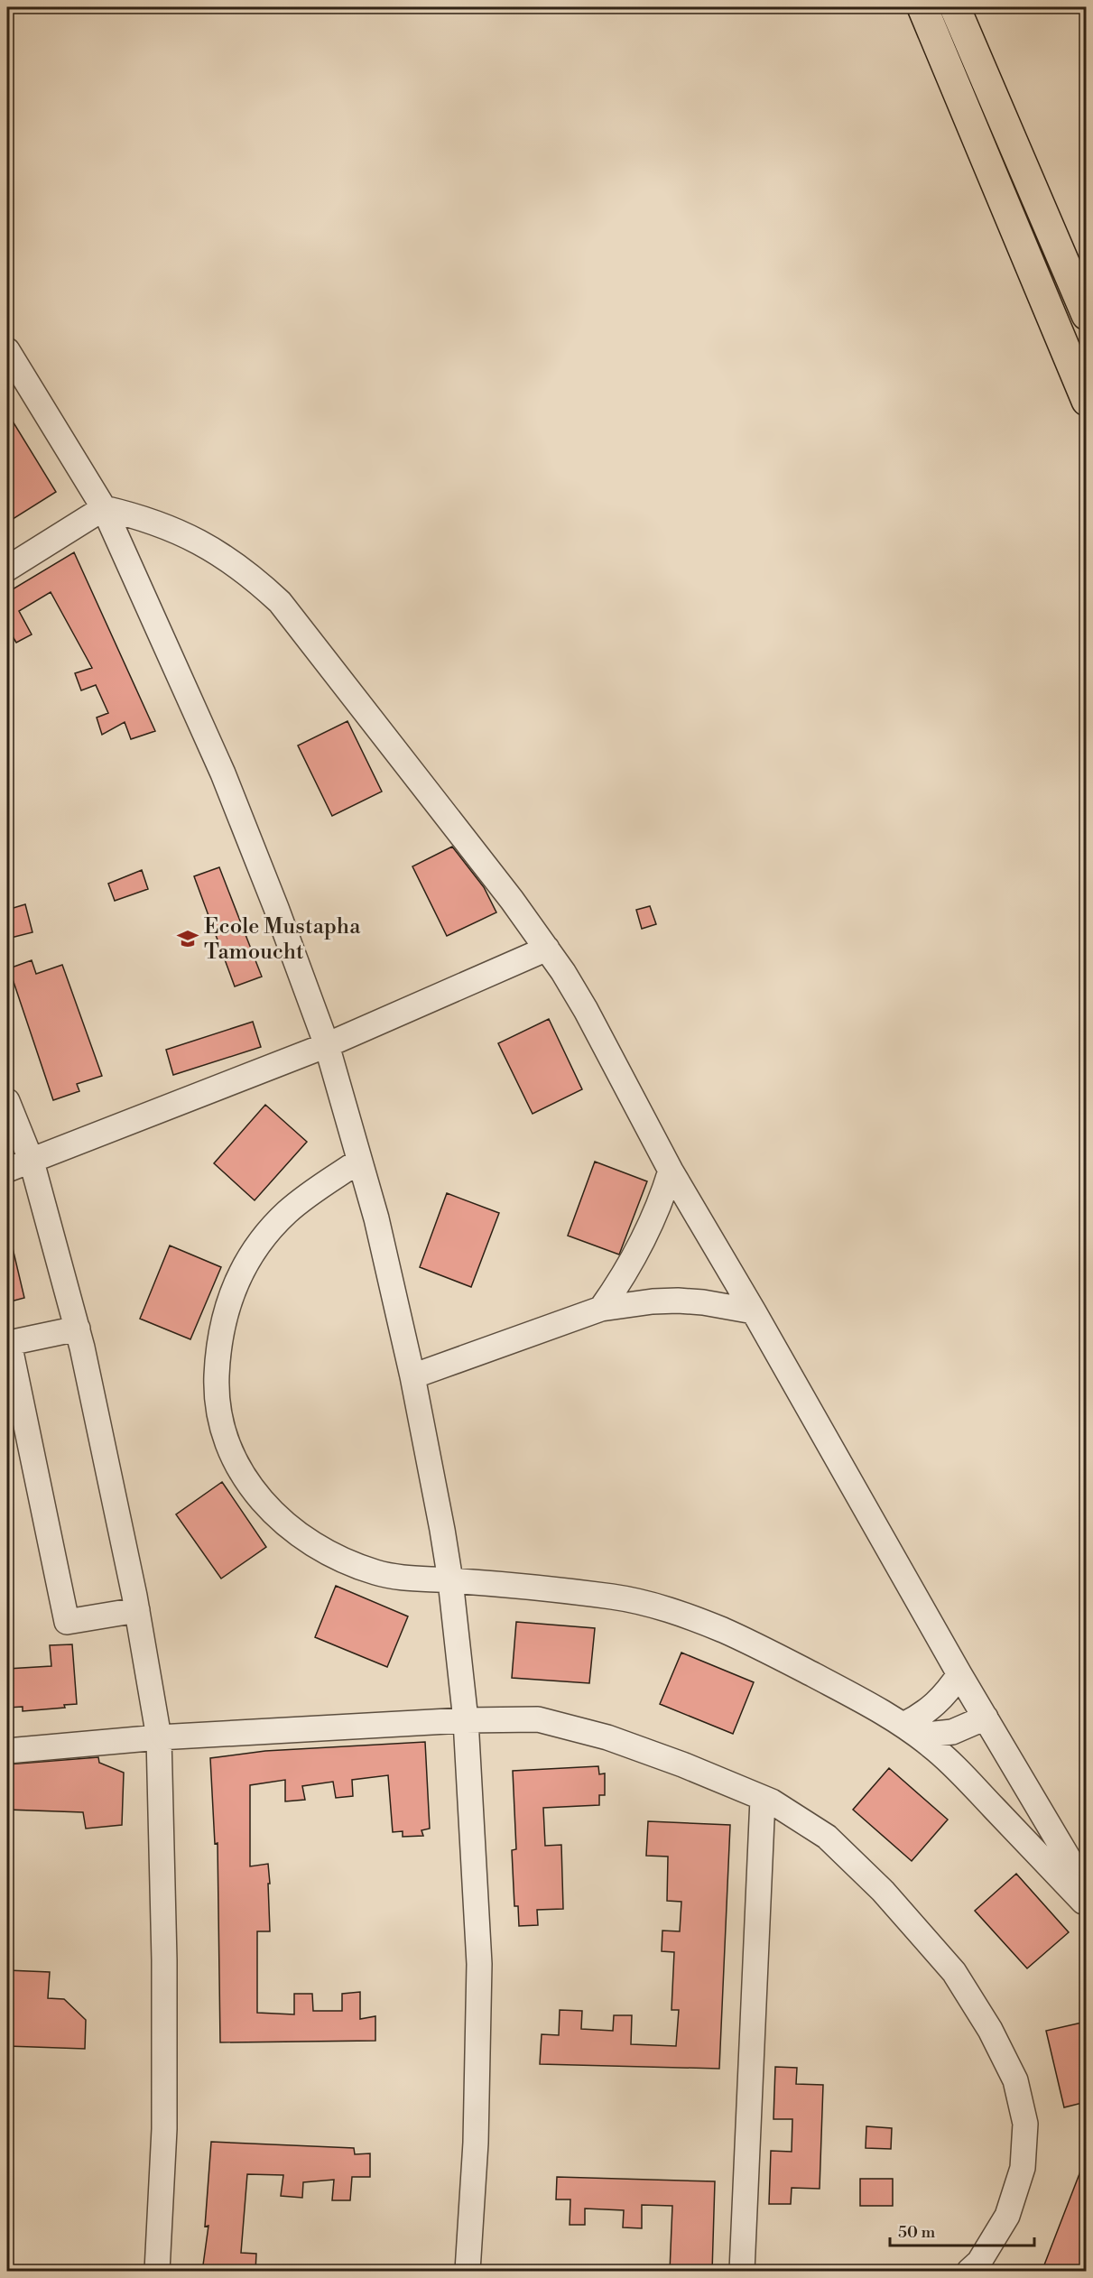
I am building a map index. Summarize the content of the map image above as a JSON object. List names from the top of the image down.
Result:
{
  "places": {
    "school or university": ["Ecole Mustapha Tamoucht"]
  },
  "scale_bar": "50 m"
}
